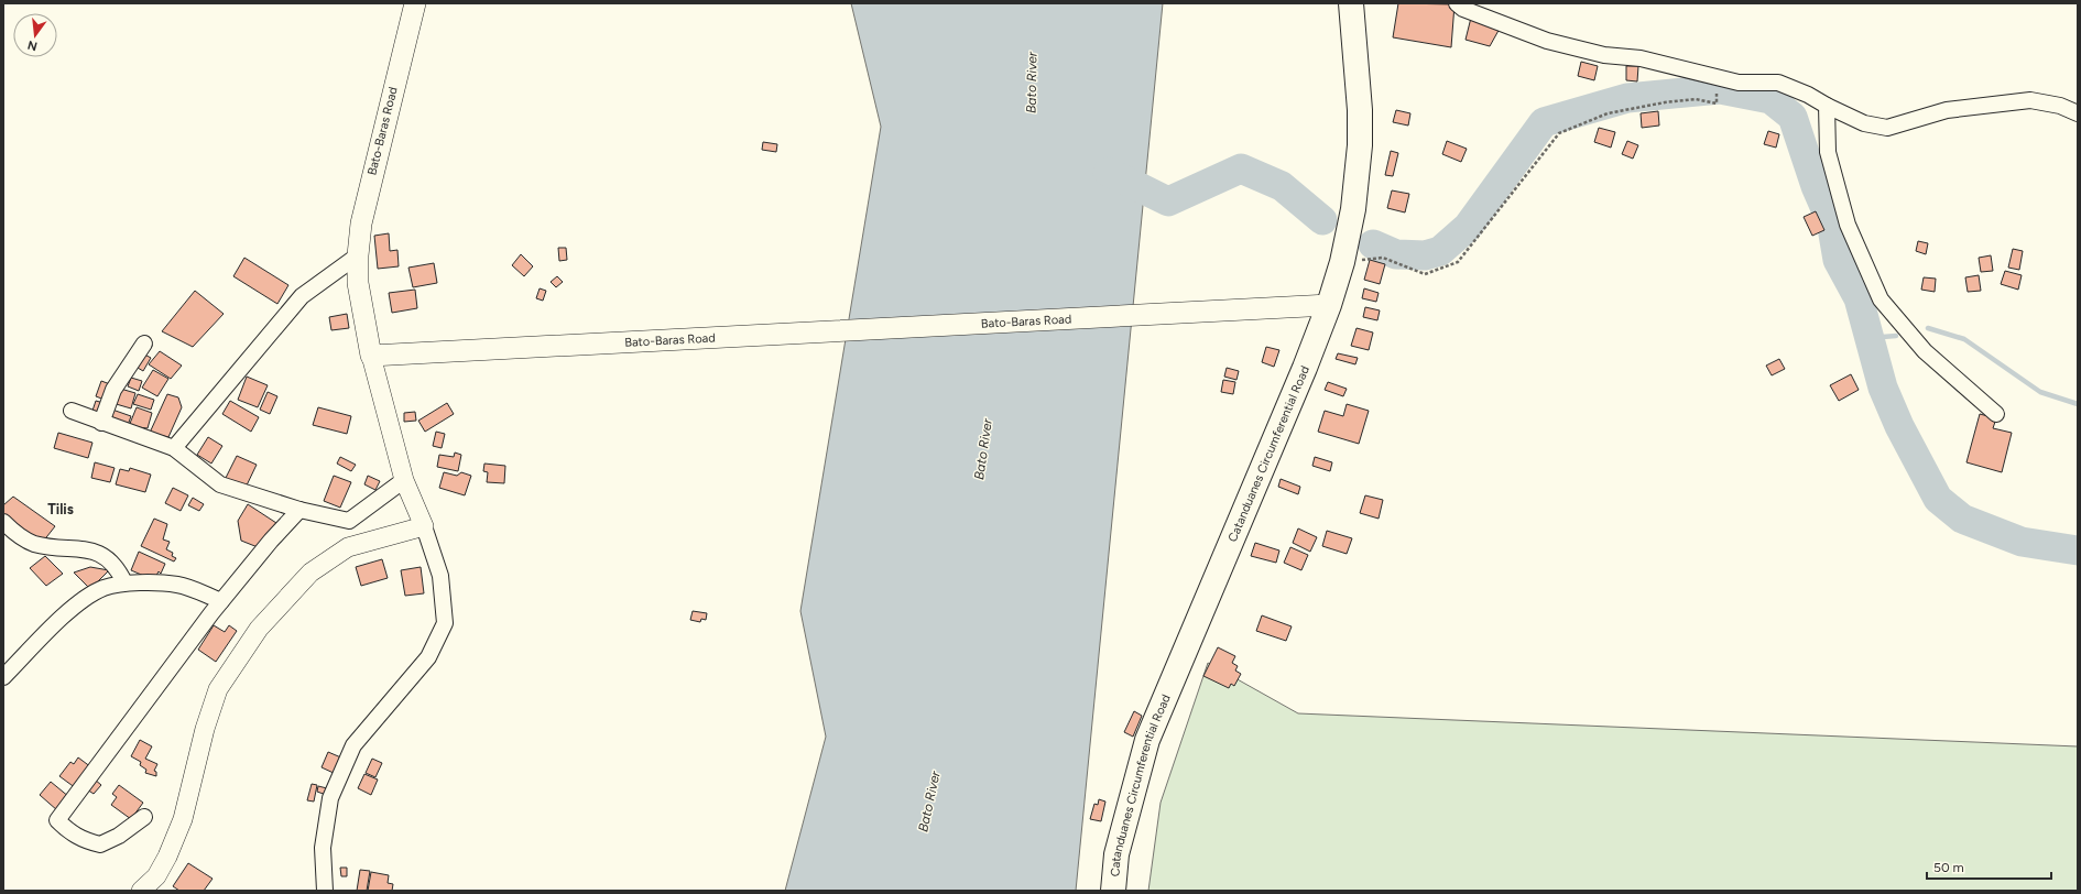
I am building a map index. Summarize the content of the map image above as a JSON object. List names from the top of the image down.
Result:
{
  "streets": {
    "main road": ["Bato-Baras Road", "Catanduanes Circumferential Road"]
  },
  "crossings": [
    ["Bato-Baras Road", "Catanduanes Circumferential Road"]
  ],
  "districts": ["Tilis"],
  "water": ["Bato River"],
  "scale_bar": "50 m",
  "north": "bottom"
}
